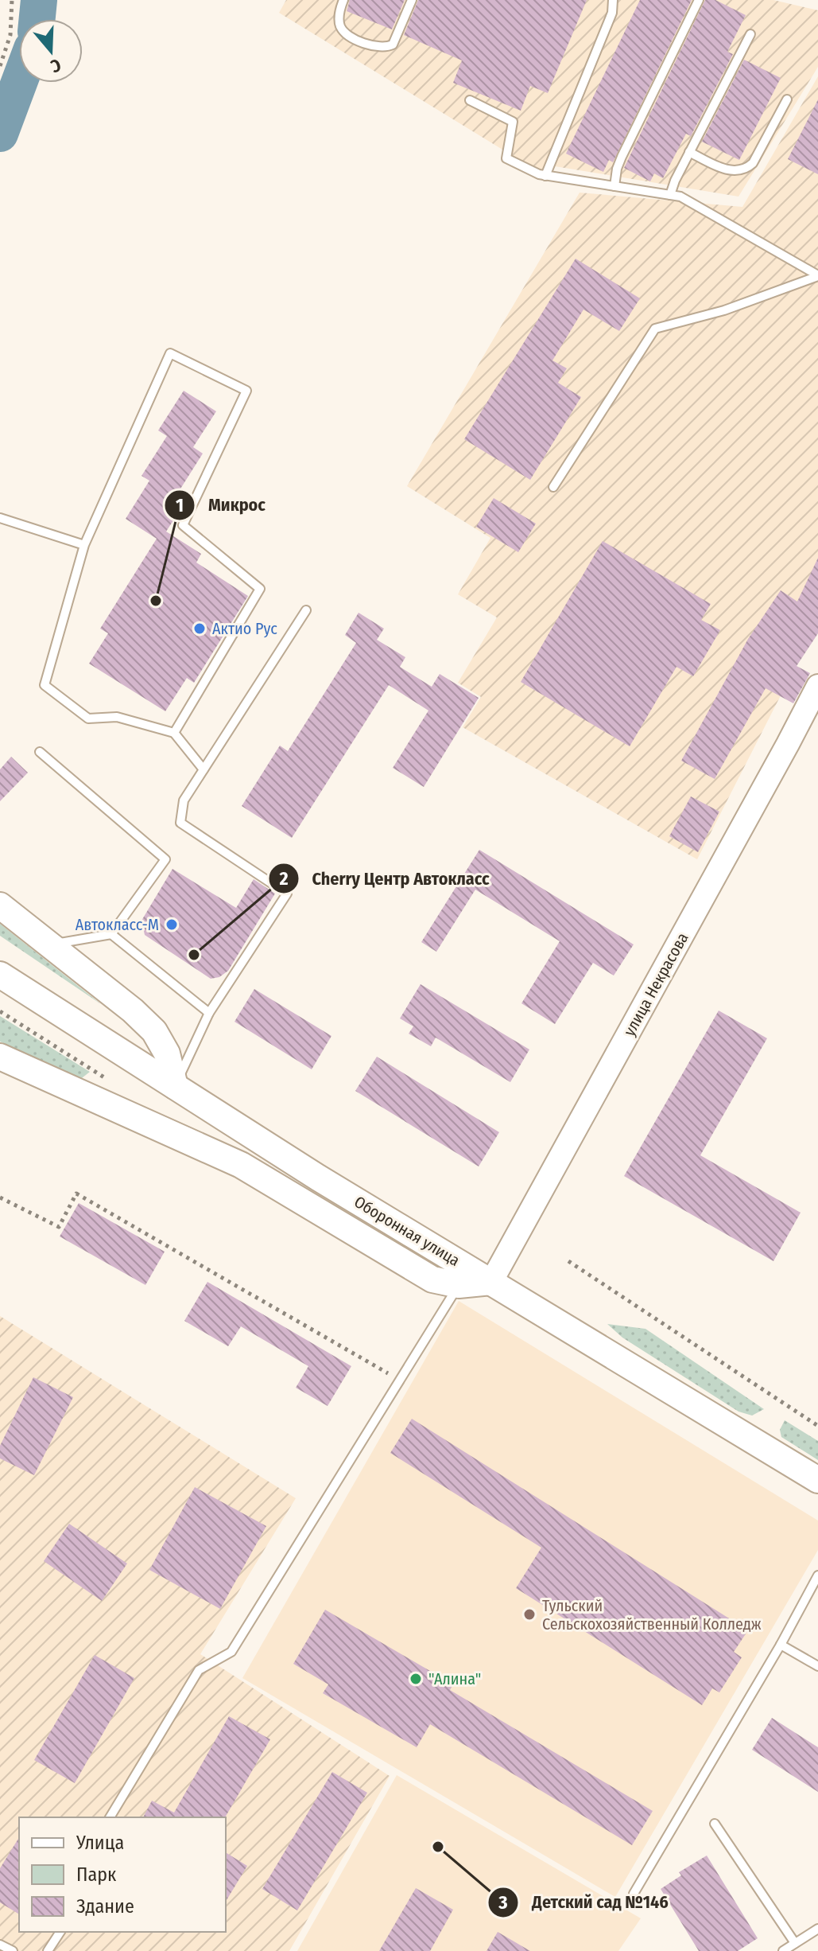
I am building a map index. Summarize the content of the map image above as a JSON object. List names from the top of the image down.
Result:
{
  "streets": {
    "main road": ["Оборонная улица"],
    "street": ["улица Некрасова"]
  },
  "crossings": [
    ["улица Некрасова", "Оборонная улица"]
  ],
  "places": [
    "Микрос",
    "Актио Рус",
    "Автокласс-М",
    "Cherry Центр Автокласс",
    "Тульский Сельскохозяйственный Колледж",
    "\"Алина\"",
    "Детский сад №146"
  ],
  "legend": ["Улица", "Парк", "Здание"],
  "north": "bottom"
}
